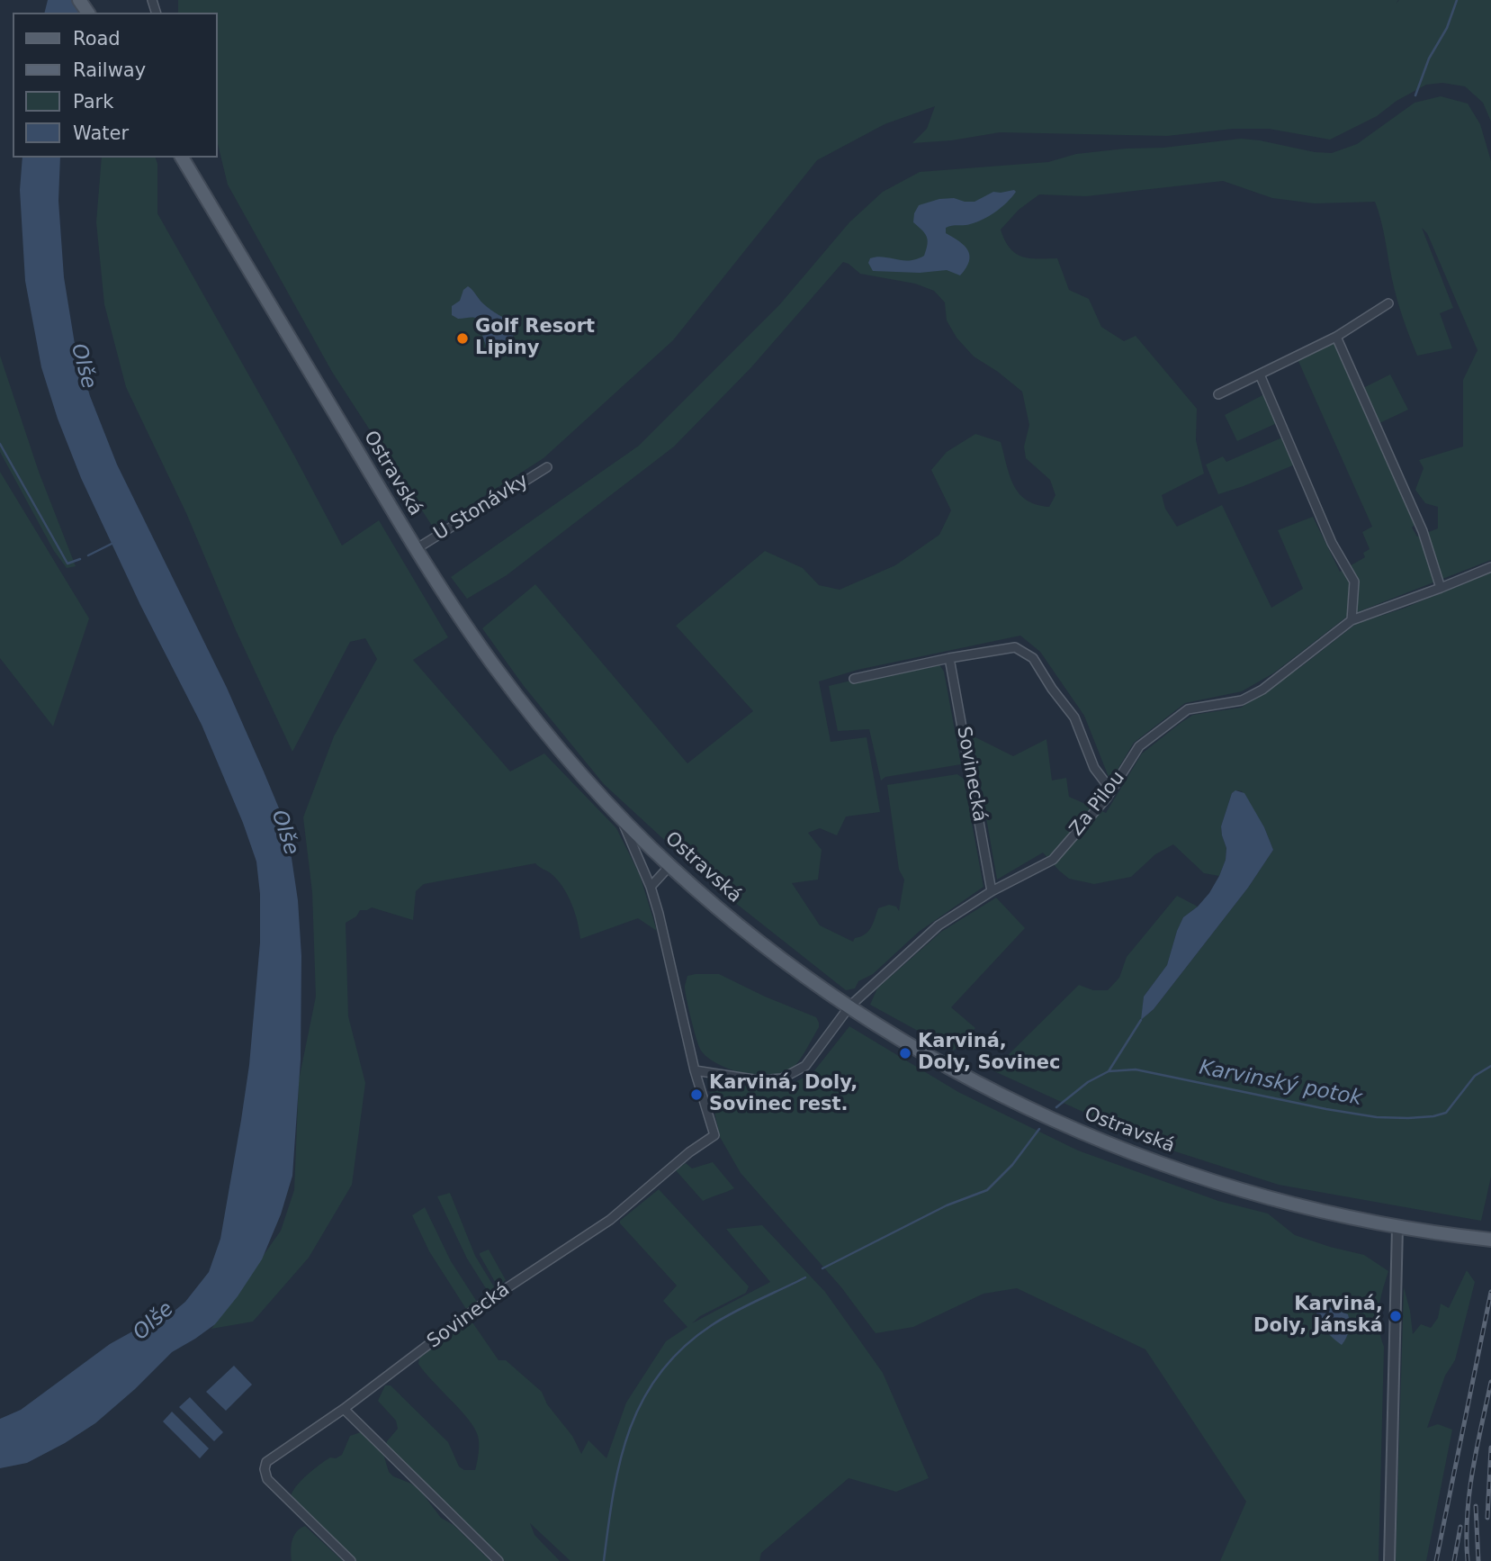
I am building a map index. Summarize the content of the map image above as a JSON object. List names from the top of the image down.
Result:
{
  "streets": {
    "main road": ["Ostravská"],
    "street": ["U Stonávky", "Sovinecká", "Za Pilou"]
  },
  "crossings": [
    ["Ostravská", "U Stonávky"],
    ["Ostravská", "Sovinecká"],
    ["Ostravská", "Za Pilou"],
    ["Sovinecká", "Za Pilou"]
  ],
  "water": ["Olše", "Karvinský potok"],
  "places": [
    "Golf Resort Lipiny",
    "Karviná, Doly, Sovinec",
    "Karviná, Doly, Sovinec rest.",
    "Karviná, Doly, Jánská"
  ],
  "legend": [
    "Road",
    "Railway",
    "Park",
    "Water"
  ]
}
